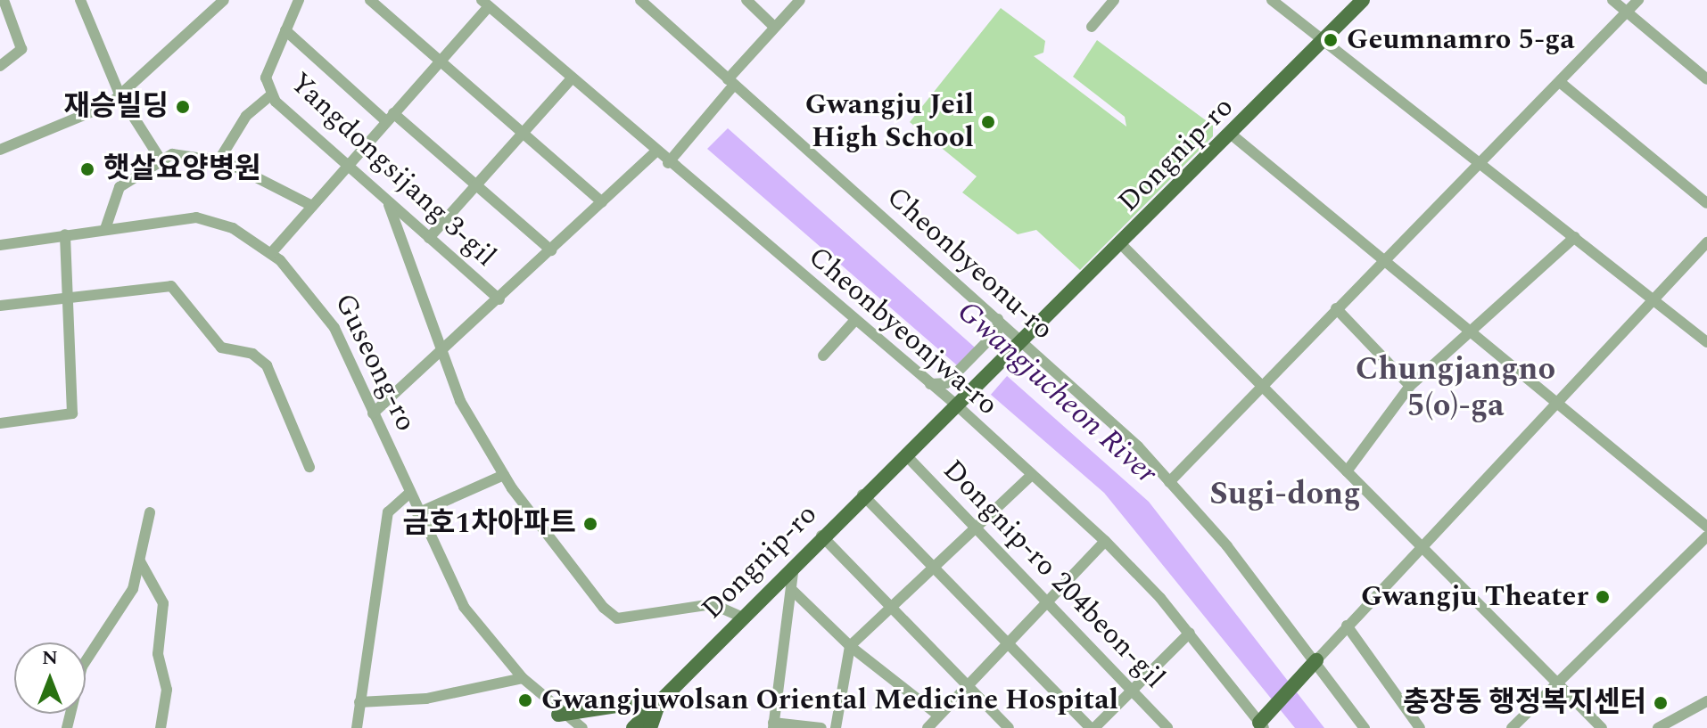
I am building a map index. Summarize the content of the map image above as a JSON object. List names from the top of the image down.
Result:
{
  "streets": {
    "main road": ["Dongnip-ro"],
    "street": [
      "Yangdongsijang 3-gil",
      "Cheonbyeonu-ro",
      "Cheonbyeonjwa-ro",
      "Guseong-ro",
      "Dongnip-ro 204beon-gil"
    ]
  },
  "crossings": [
    ["Dongnip-ro", "Cheonbyeonu-ro"],
    ["Dongnip-ro", "Cheonbyeonjwa-ro"],
    ["Dongnip-ro", "Dongnip-ro 204beon-gil"]
  ],
  "districts": ["Chungjangno 5(o)-ga", "Sugi-dong"],
  "water": ["Gwangjucheon River"],
  "places": [
    "Geumnamro 5-ga",
    "재승빌딩",
    "Gwangju Jeil High School",
    "햇살요양병원",
    "금호1차아파트",
    "Gwangju Theater",
    "Gwangjuwolsan Oriental Medicine Hospital",
    "충장동 행정복지센터"
  ],
  "north": "top"
}
